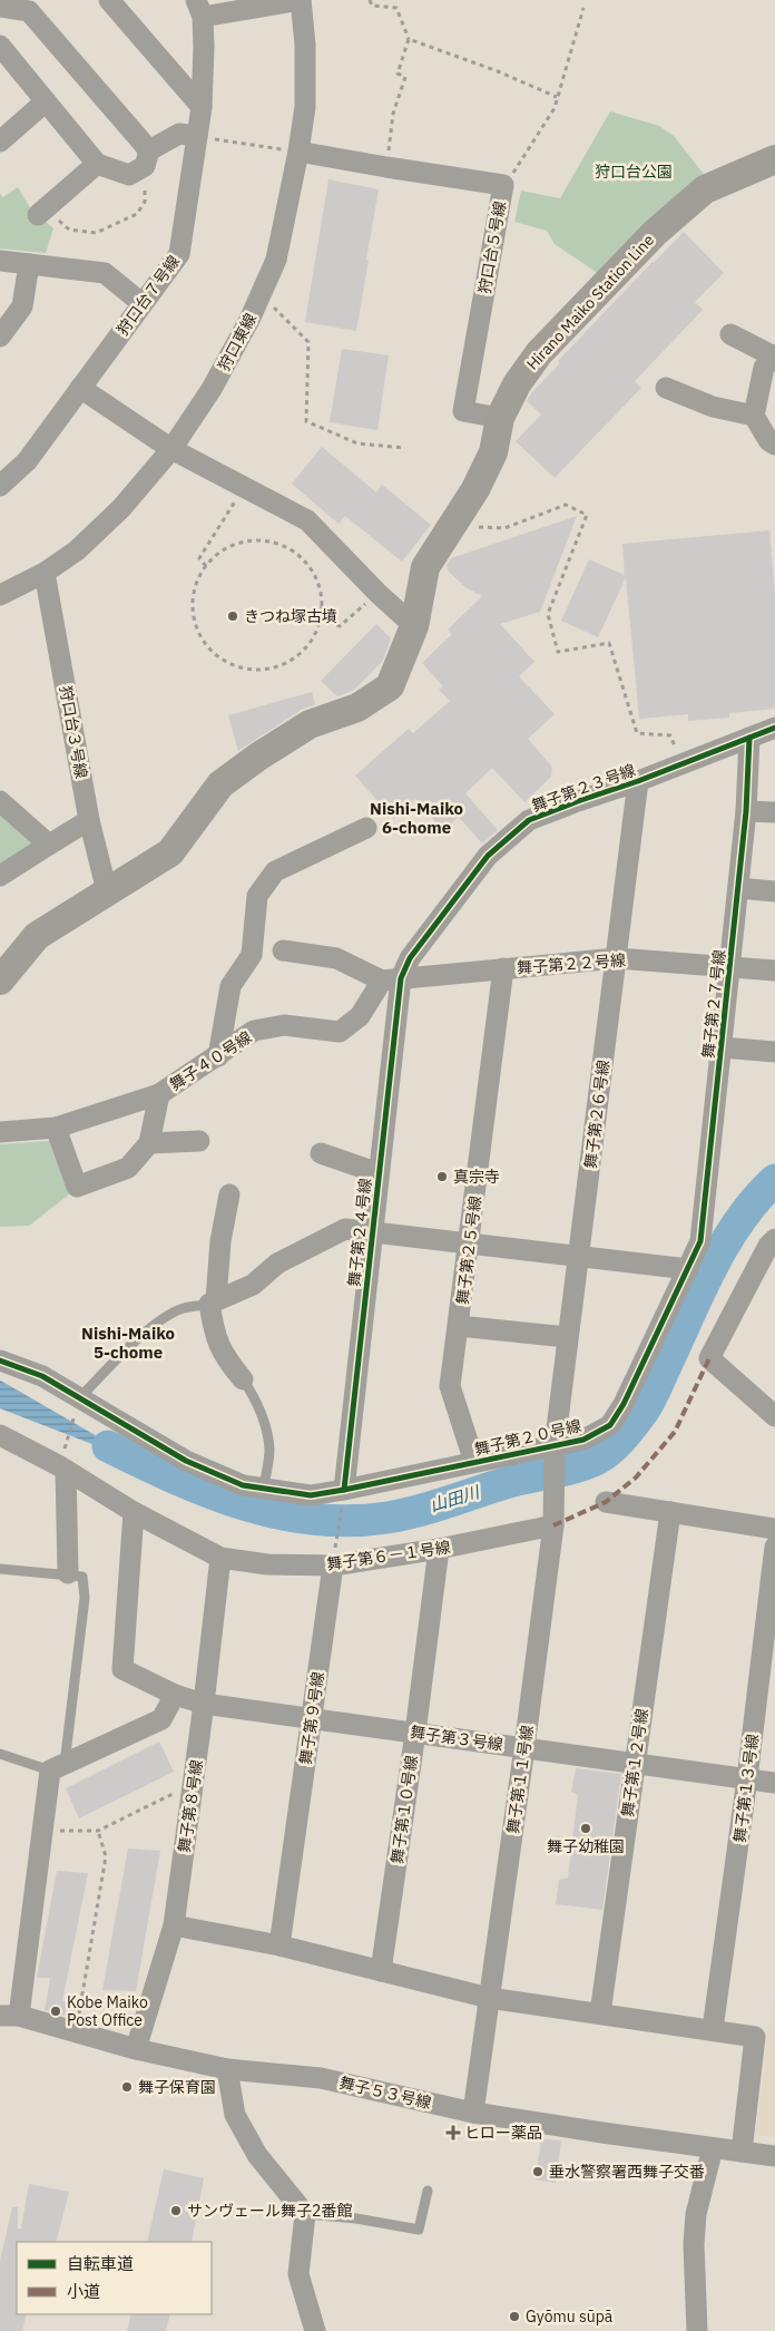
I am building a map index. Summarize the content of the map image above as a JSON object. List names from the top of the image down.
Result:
{
  "streets": {
    "main road": ["Hirano Maiko Station Line"],
    "street": [
      "狩口台５号線",
      "狩口台７号線",
      "狩口東線",
      "狩口台３号線",
      "舞子第２３号線",
      "舞子第２２号線",
      "舞子第２７号線",
      "舞子４０号線",
      "舞子第２６号線",
      "舞子第２４号線",
      "舞子第２５号線",
      "舞子第２０号線",
      "舞子第６－１号線",
      "舞子第９号線",
      "舞子第３号線",
      "舞子第１２号線",
      "舞子第１１号線",
      "舞子第１３号線",
      "舞子第８号線",
      "舞子第１０号線",
      "舞子５３号線"
    ]
  },
  "crossings": [
    ["狩口台５号線", "Hirano Maiko Station Line"],
    ["狩口台５号線", "狩口東線"],
    ["Hirano Maiko Station Line", "狩口台３号線"],
    ["狩口東線", "狩口台３号線"],
    ["舞子第２３号線", "舞子第２２号線"],
    ["舞子第２３号線", "舞子第２７号線"],
    ["舞子第２３号線", "舞子４０号線"],
    ["舞子第２３号線", "舞子第２６号線"],
    ["舞子第２３号線", "舞子第２４号線"],
    ["舞子第２２号線", "舞子第２７号線"],
    ["舞子第２２号線", "舞子４０号線"],
    ["舞子第２２号線", "舞子第２６号線"],
    ["舞子第２２号線", "舞子第２４号線"],
    ["舞子第２２号線", "舞子第２５号線"],
    ["舞子第２７号線", "舞子第２０号線"],
    ["舞子４０号線", "舞子第２４号線"],
    ["舞子第２６号線", "舞子第２０号線"],
    ["舞子第２６号線", "舞子第１１号線"],
    ["舞子第２４号線", "舞子第２０号線"],
    ["舞子第２５号線", "舞子第２０号線"],
    ["舞子第２０号線", "舞子第１１号線"],
    ["舞子第６－１号線", "舞子第９号線"],
    ["舞子第６－１号線", "舞子第３号線"],
    ["舞子第６－１号線", "舞子第１１号線"],
    ["舞子第６－１号線", "舞子第８号線"],
    ["舞子第６－１号線", "舞子第１０号線"],
    ["舞子第９号線", "舞子第３号線"],
    ["舞子第３号線", "舞子第１２号線"],
    ["舞子第３号線", "舞子第１１号線"],
    ["舞子第３号線", "舞子第１３号線"],
    ["舞子第３号線", "舞子第８号線"],
    ["舞子第３号線", "舞子第１０号線"],
    ["舞子第１１号線", "舞子５３号線"],
    ["舞子第８号線", "舞子５３号線"]
  ],
  "districts": ["Nishi-Maiko 6-chome", "Nishi-Maiko 5-chome"],
  "water": ["山田川"],
  "parks": ["狩口台公園"],
  "places": {
    "other": [
      "きつね塚古墳",
      "真宗寺",
      "舞子幼稚園",
      "Kobe Maiko Post Office",
      "舞子保育園",
      "垂水警察署西舞子交番",
      "サンヴェール舞子2番館",
      "Gyōmu sūpā"
    ],
    "health": ["ヒロー薬品"]
  },
  "legend": ["自転車道", "小道"]
}
